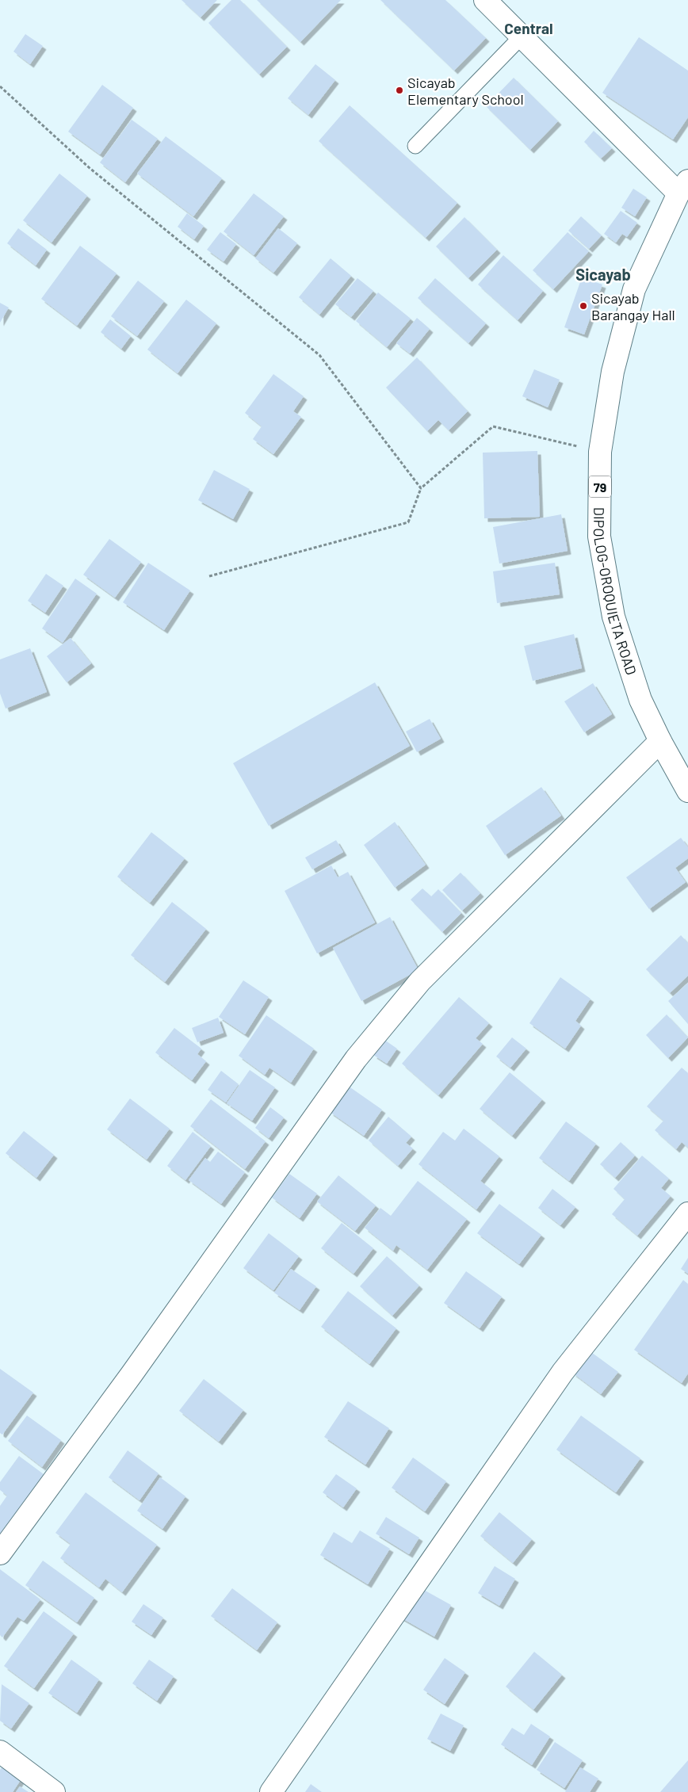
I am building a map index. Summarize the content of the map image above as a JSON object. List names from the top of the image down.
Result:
{
  "streets": {
    "main road": ["79", "DIPOLOG-OROQUIETA ROAD"]
  },
  "districts": ["Central", "Sicayab"],
  "places": ["Sicayab Elementary School", "Sicayab Barangay Hall"]
}
